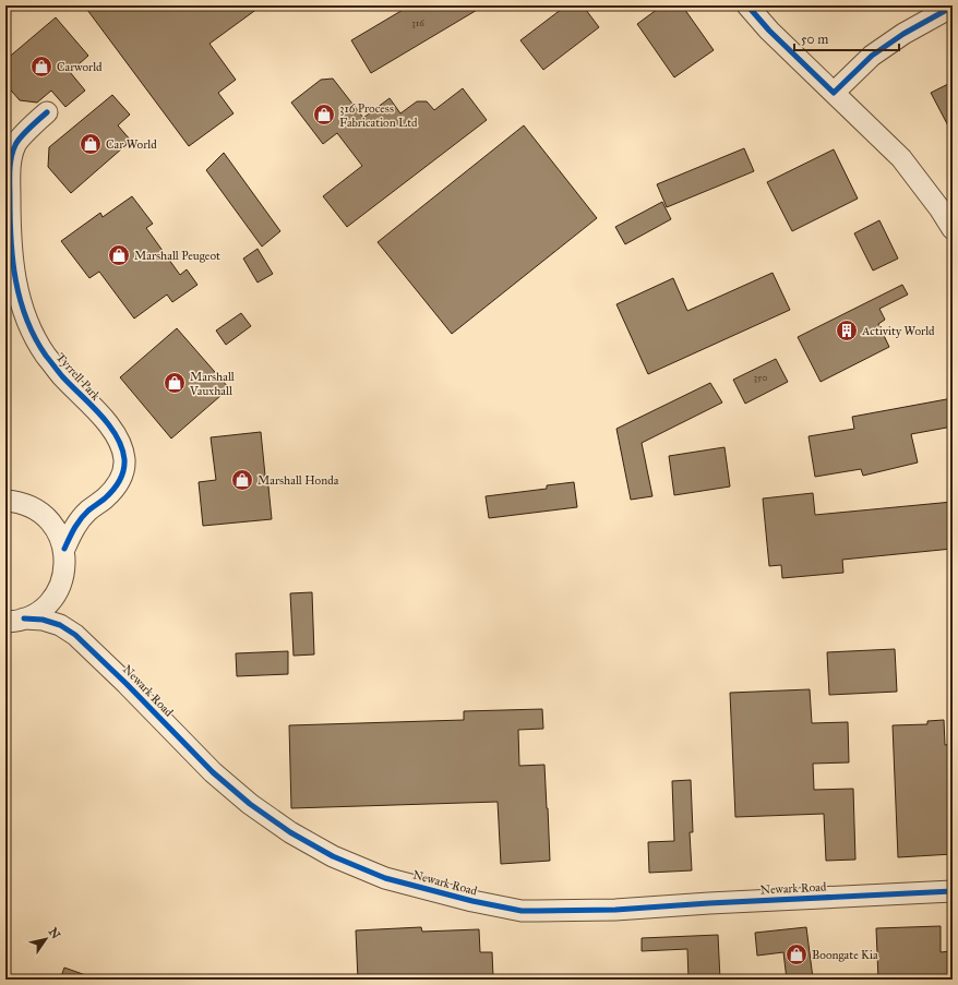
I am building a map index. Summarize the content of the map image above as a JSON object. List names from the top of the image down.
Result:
{
  "streets": {
    "street": ["Tyrrell Park", "Newark Road"]
  },
  "places": {
    "shop": [
      "Carworld",
      "316 Process Fabrication Ltd",
      "Car World",
      "Marshall Peugeot",
      "Marshall Vauxhall",
      "Marshall Honda",
      "Boongate Kia"
    ],
    "building": ["Activity World"]
  },
  "house_numbers": ["316", "350"],
  "scale_bar": "50 m",
  "north": "top right"
}
